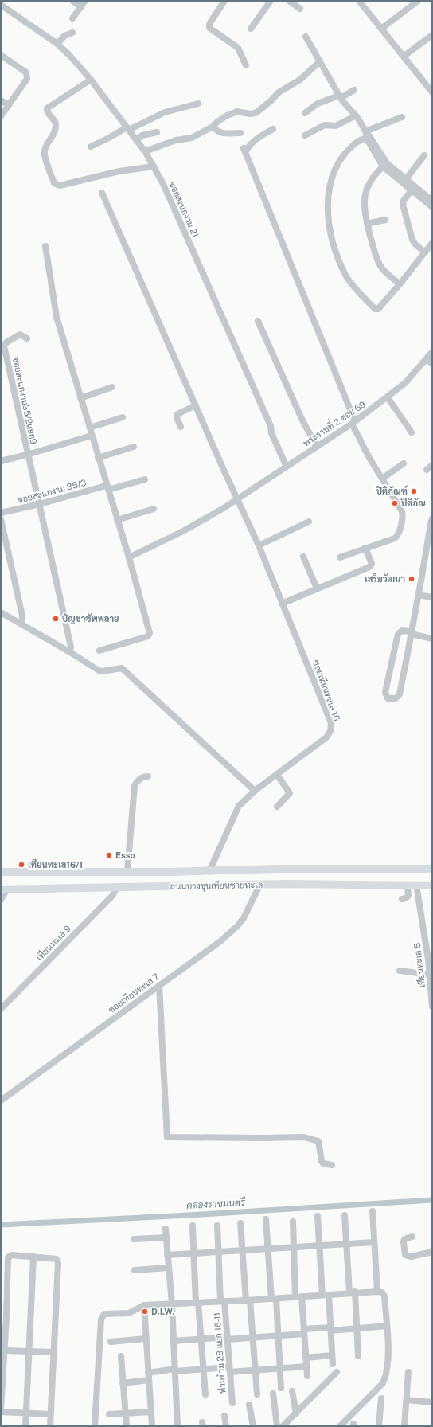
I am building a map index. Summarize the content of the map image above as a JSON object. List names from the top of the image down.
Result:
{
  "streets": {
    "main road": ["ถนนบางขุนเทียนชายทะเล"],
    "street": [
      "ซอยสะแกงาม 21",
      "ซอยสะแกงาม35/2แยก9",
      "พระรามที่ 2 ซอย 69",
      "ซอยสะแกงาม 35/3",
      "ซอยเทียนทะเล 16",
      "เทียนทะเล 9",
      "เทียนทะเล 5",
      "ซอยเทียนทะเล 7",
      "ท่ามข้าม 28 แยก 16-11"
    ]
  },
  "crossings": [
    ["ซอยสะแกงาม 21", "พระรามที่ 2 ซอย 69"],
    ["ซอยสะแกงาม35/2แยก9", "ซอยสะแกงาม 35/3"],
    ["พระรามที่ 2 ซอย 69", "ซอยเทียนทะเล 16"],
    ["ซอยเทียนทะเล 16", "ถนนบางขุนเทียนชายทะเล"],
    ["ถนนบางขุนเทียนชายทะเล", "เทียนทะเล 9"],
    ["ถนนบางขุนเทียนชายทะเล", "เทียนทะเล 5"],
    ["ถนนบางขุนเทียนชายทะเล", "ซอยเทียนทะเล 7"]
  ],
  "water": ["คลองราชมนตรี"],
  "places": [
    "ปิติภัณฑ์",
    "ปิติภัณ",
    "เสริมวัฒนา",
    "บัญชาซัพพลาย",
    "Esso",
    "เทียนทะเล16/1",
    "D.I.W."
  ]
}
